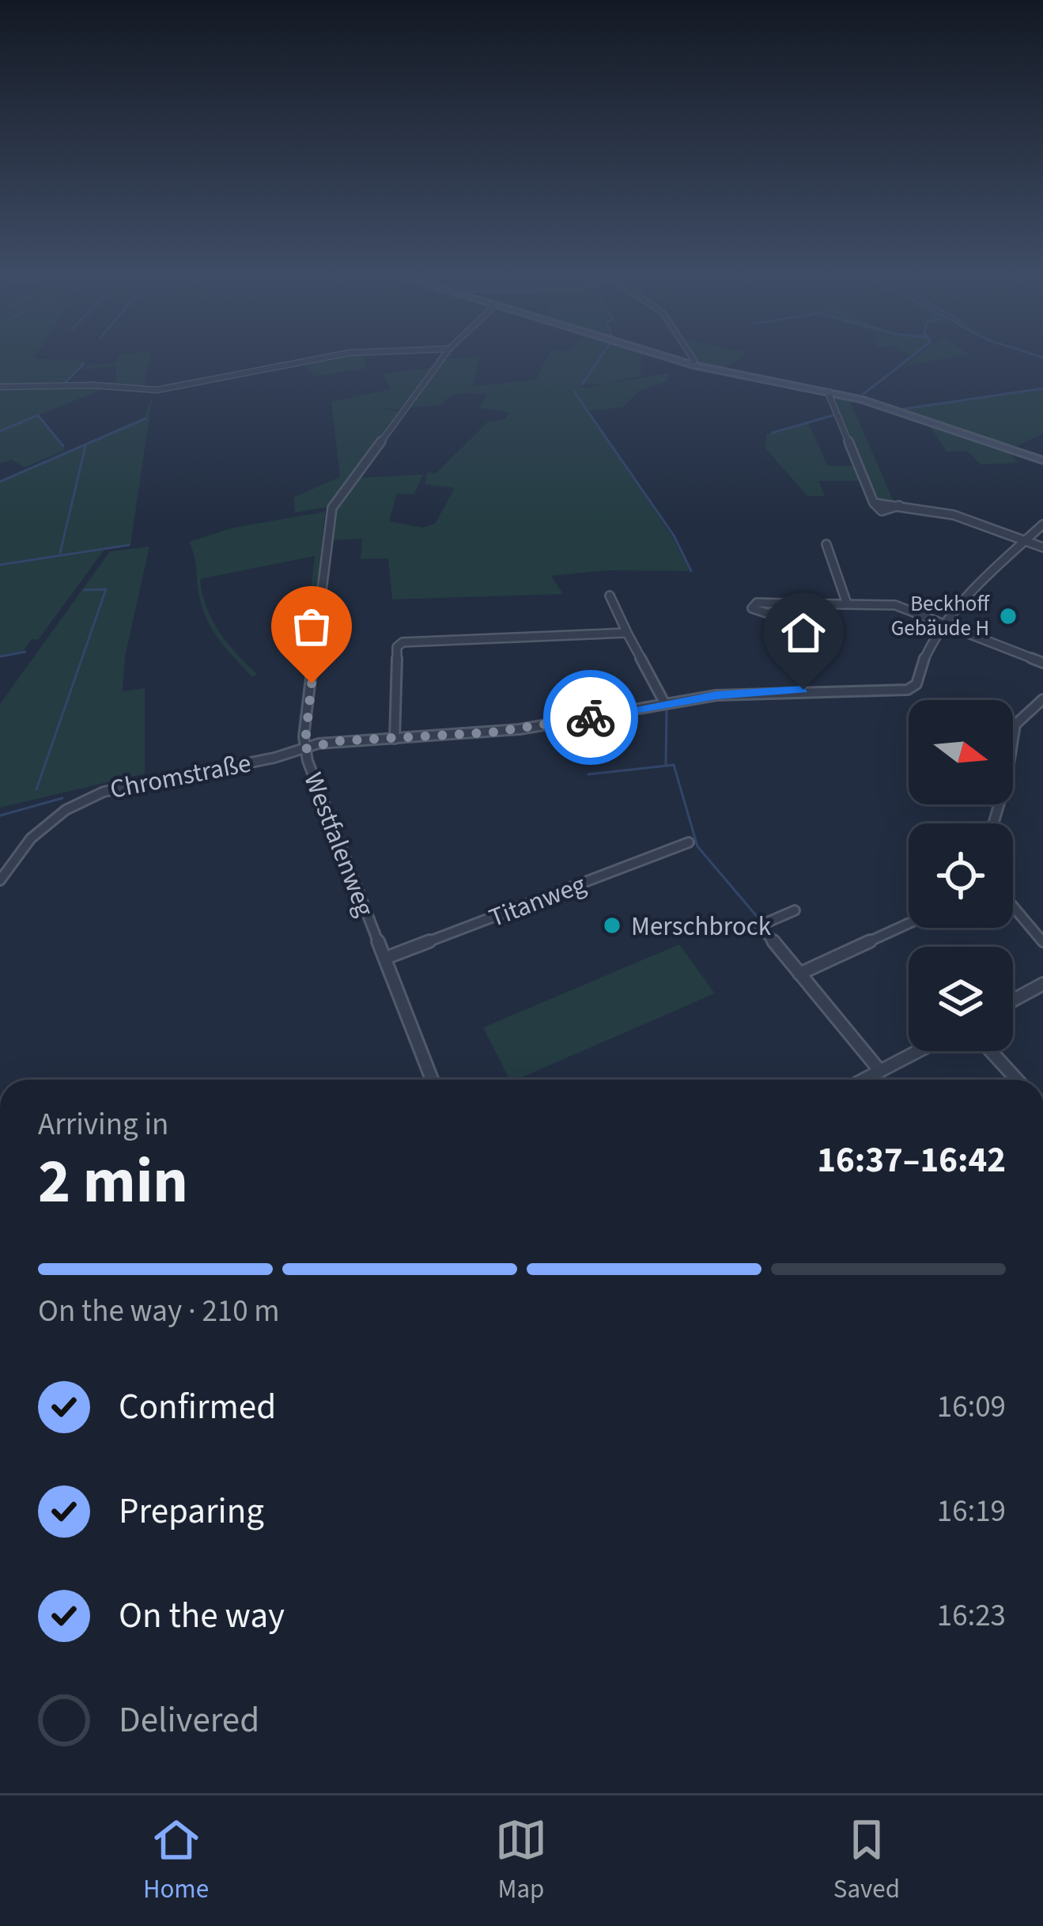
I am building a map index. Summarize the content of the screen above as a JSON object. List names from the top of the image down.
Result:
{
  "streets": {
    "street": ["Chromstraße", "Westfalenweg", "Titanweg"]
  },
  "crossings": [
    ["Chromstraße", "Westfalenweg"],
    ["Westfalenweg", "Titanweg"]
  ],
  "places": ["Beckhoff Gebäude H", "Merschbrock"],
  "north": "right",
  "page": {
    "heading": ["2 min", "Arriving in", "16:37–16:42"],
    "bar": "On the way · 210 m",
    "list": [
      ["Confirmed", "16:09"],
      ["Preparing", "16:19"],
      ["On the way", "16:23"],
      "Delivered"
    ],
    "tabs": ["Home", "Map", "Saved"]
  }
}
